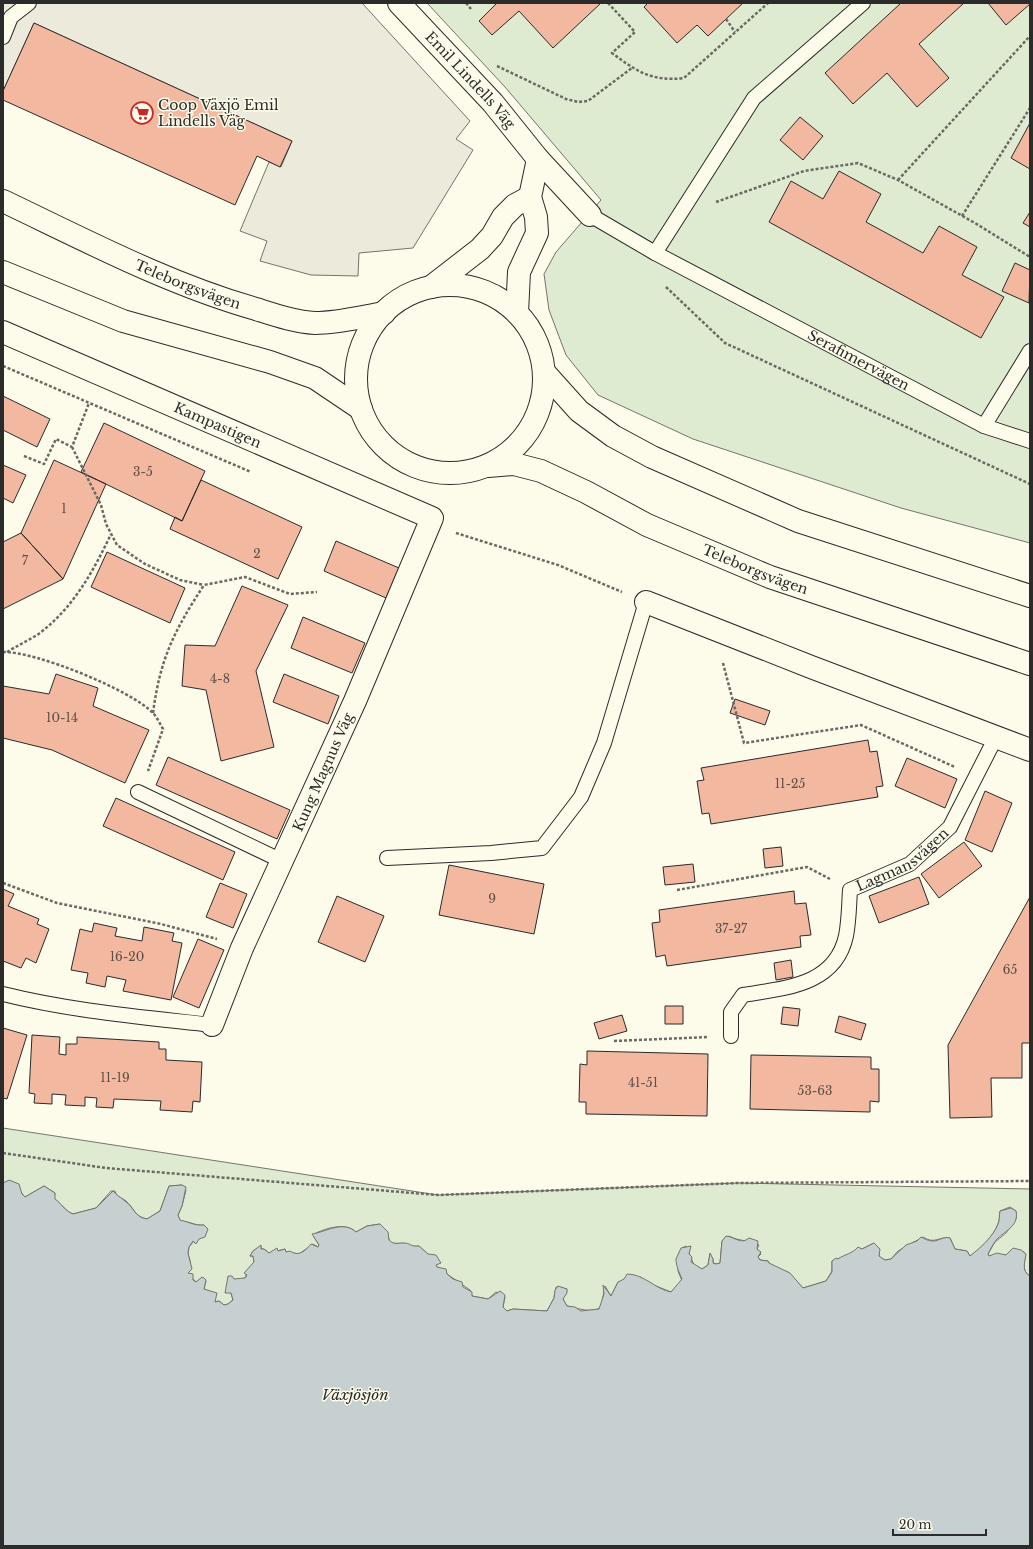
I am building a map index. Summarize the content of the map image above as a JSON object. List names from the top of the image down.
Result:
{
  "streets": {
    "main road": [
      "Emil Lindells Väg",
      "Teleborgsvägen",
      "Kampastigen",
      "Kung Magnus Väg"
    ],
    "lane": ["Serafimervägen", "Lagmansvägen"]
  },
  "crossings": [
    ["Emil Lindells Väg", "Serafimervägen"],
    ["Kampastigen", "Kung Magnus Väg"]
  ],
  "water": ["Växjösjön"],
  "places": {
    "supermarket": ["Coop Växjö Emil Lindells Väg"]
  },
  "house_numbers": [
    "3-5",
    "1",
    "2",
    "7",
    "4-8",
    "10-14",
    "11-25",
    "9",
    "37-27",
    "16-20",
    "65",
    "11-19",
    "41-51",
    "53-63"
  ],
  "scale_bar": "20 m"
}
